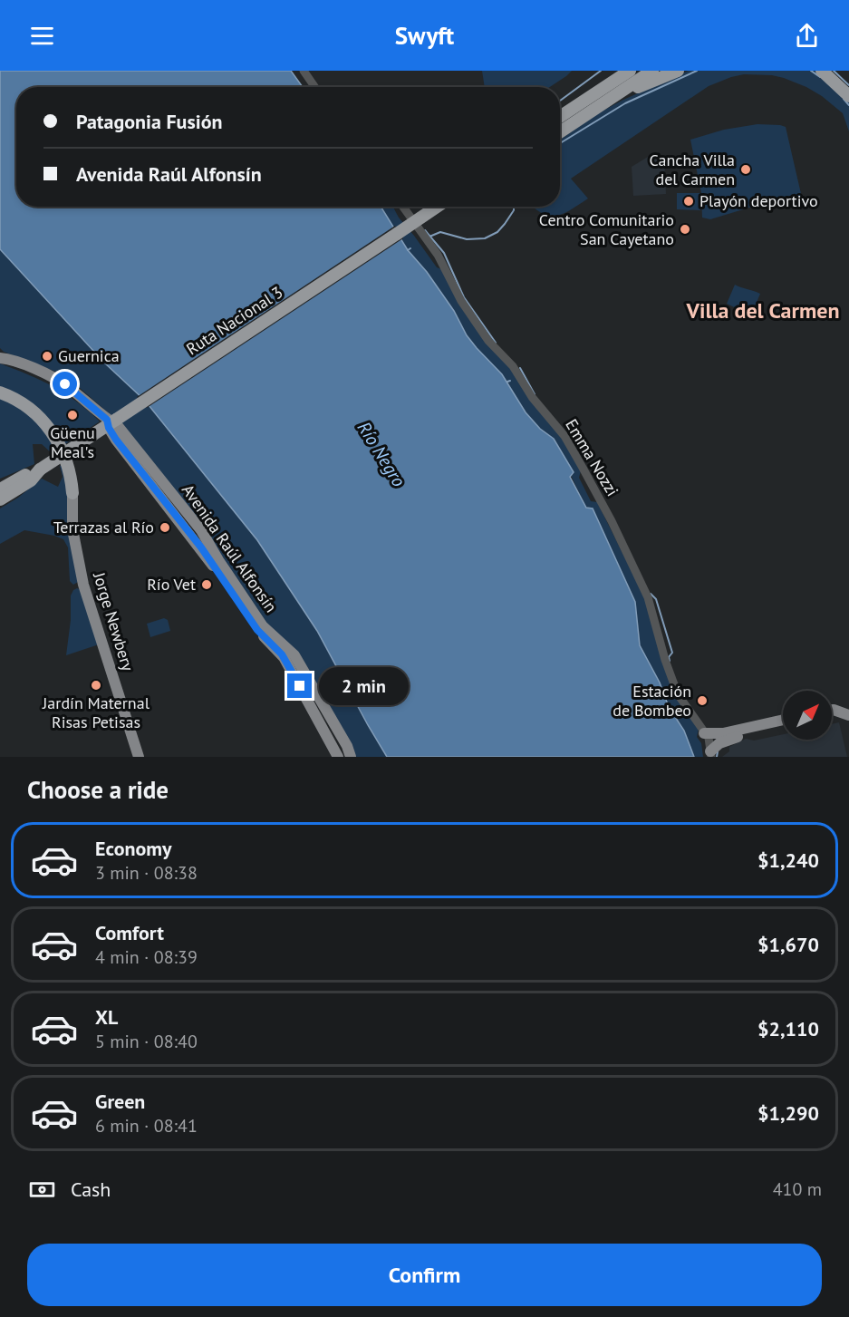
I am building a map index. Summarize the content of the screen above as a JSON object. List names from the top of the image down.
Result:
{
  "streets": {
    "highway": ["Ruta Nacional 3"],
    "main road": ["Avenida Raúl Alfonsín", "Jorge Newbery"],
    "street": ["Emma Nozzi"]
  },
  "districts": ["Villa del Carmen"],
  "water": ["Río Negro"],
  "places": [
    "Cancha Villa del Carmen",
    "Playón deportivo",
    "Centro Comunitario San Cayetano",
    "Guernica",
    "Güenu Meal's",
    "Terrazas al Río",
    "Río Vet",
    "Jardín Maternal Risas Petisas",
    "Estación de Bombeo"
  ],
  "north": "top right",
  "page": {
    "header": "Swyft",
    "banner": ["Patagonia Fusión", "Avenida Raúl Alfonsín"],
    "bubble": "2 min",
    "heading": "Choose a ride",
    "list": [
      {
        "name": "Economy",
        "note": "3 min · 08:38",
        "value": "$1,240"
      },
      {
        "name": "Comfort",
        "note": "4 min · 08:39",
        "value": "$1,670"
      },
      {
        "name": "XL",
        "note": "5 min · 08:40",
        "value": "$2,110"
      },
      {
        "name": "Green",
        "note": "6 min · 08:41",
        "value": "$1,290"
      }
    ],
    "pay": ["Cash", "410 m"],
    "buttons": "Confirm"
  }
}
